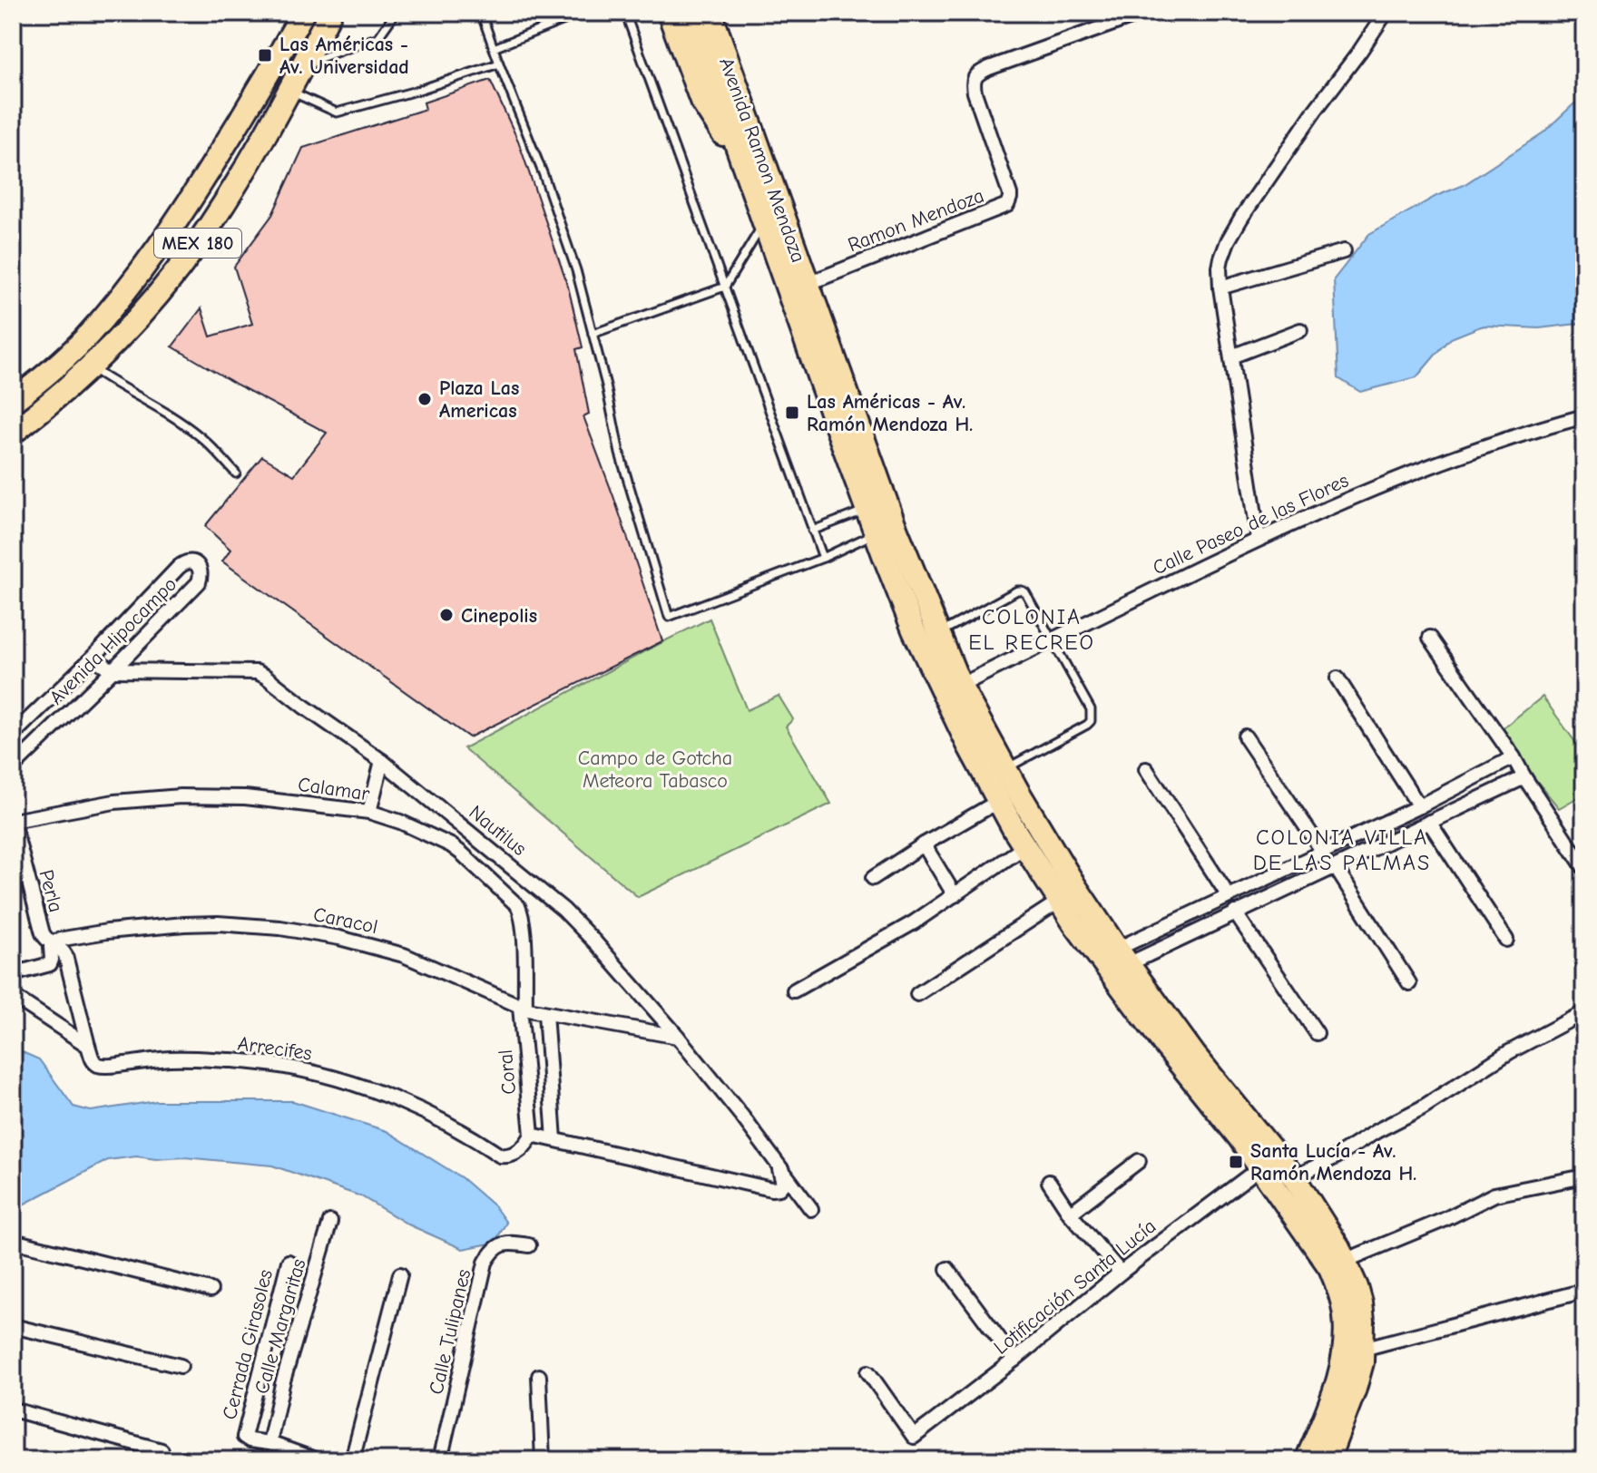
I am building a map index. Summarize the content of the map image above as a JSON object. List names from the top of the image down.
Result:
{
  "streets": {
    "main road": ["Avenida Ramon Mendoza", "MEX 180"],
    "street": [
      "Ramon Mendoza",
      "Calle Paseo de las Flores",
      "Avenida Hipocampo",
      "Calamar",
      "Nautilus",
      "Perla",
      "Caracol",
      "Arrecifes",
      "Coral",
      "Lotificación Santa Lucía",
      "Calle Margaritas",
      "Calle Tulipanes",
      "Cerrada Girasoles"
    ]
  },
  "crossings": [
    ["Avenida Ramon Mendoza", "Ramon Mendoza"],
    ["Avenida Hipocampo", "Nautilus"],
    ["Calamar", "Perla"],
    ["Calamar", "Caracol"],
    ["Calamar", "Coral"],
    ["Nautilus", "Caracol"],
    ["Perla", "Caracol"],
    ["Perla", "Arrecifes"],
    ["Caracol", "Coral"],
    ["Arrecifes", "Coral"],
    ["Calle Margaritas", "Cerrada Girasoles"]
  ],
  "districts": ["COLONIA EL RECREO", "COLONIA VILLA DE LAS PALMAS"],
  "parks": ["Campo de Gotcha Meteora Tabasco"],
  "places": {
    "transit": ["Las Américas - Av. Universidad", "Las Américas - Av. Ramón Mendoza H.", "Santa Lucía - Av. Ramón Mendoza H."],
    "other": ["Plaza Las Americas", "Cinepolis"]
  }
}
